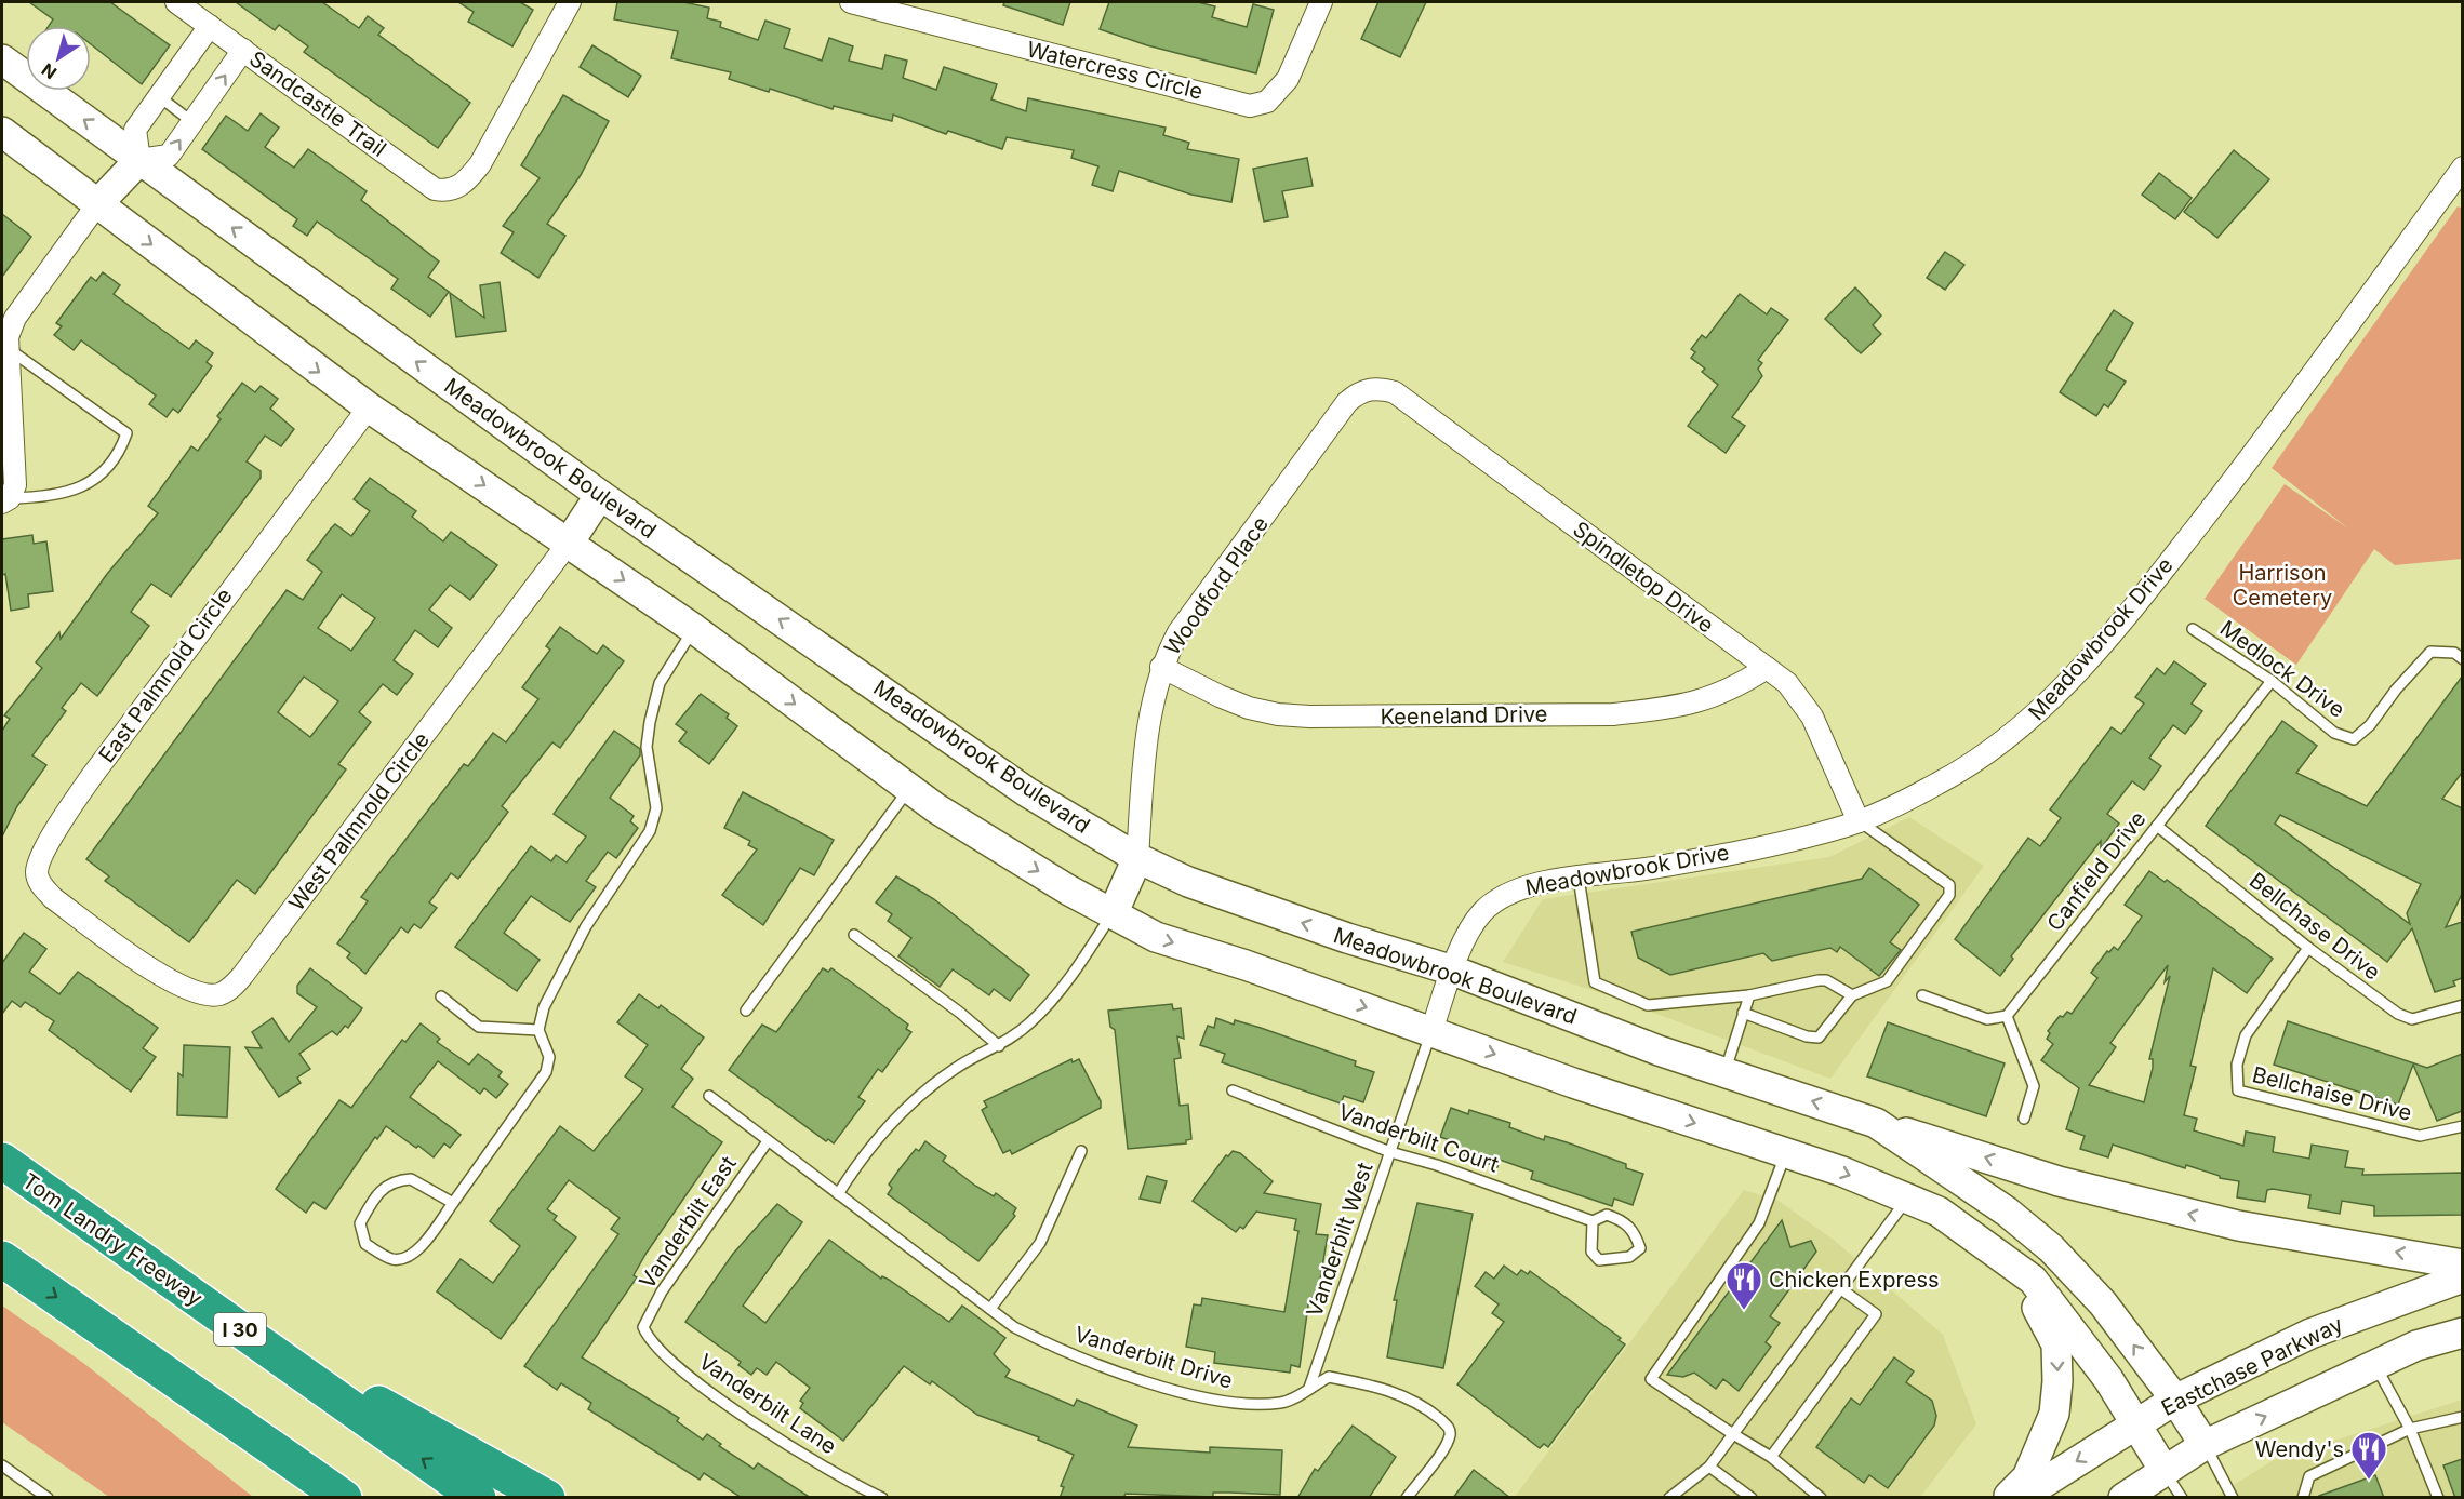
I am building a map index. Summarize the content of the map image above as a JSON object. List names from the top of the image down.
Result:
{
  "streets": {
    "highway": ["Tom Landry Freeway", "I 30"],
    "main road": ["Meadowbrook Boulevard", "Eastchase Parkway"],
    "street": [
      "Watercress Circle",
      "Sandcastle Trail",
      "Spindletop Drive",
      "Woodford Place",
      "Meadowbrook Drive",
      "East Palmnold Circle",
      "Keeneland Drive",
      "West Palmnold Circle"
    ],
    "lane": [
      "Medlock Drive",
      "Canfield Drive",
      "Bellchase Drive",
      "Bellchaise Drive",
      "Vanderbilt Court",
      "Vanderbilt East",
      "Vanderbilt West",
      "Vanderbilt Drive",
      "Vanderbilt Lane"
    ]
  },
  "crossings": [
    ["Meadowbrook Boulevard", "Woodford Place"],
    ["Meadowbrook Boulevard", "Meadowbrook Drive"],
    ["Meadowbrook Boulevard", "Eastchase Parkway"],
    ["Spindletop Drive", "Woodford Place"],
    ["Spindletop Drive", "Meadowbrook Drive"],
    ["Spindletop Drive", "Keeneland Drive"],
    ["Woodford Place", "Keeneland Drive"],
    ["Meadowbrook Drive", "Vanderbilt West"],
    ["Medlock Drive", "Canfield Drive"],
    ["East Palmnold Circle", "West Palmnold Circle"],
    ["Canfield Drive", "Bellchase Drive"],
    ["Bellchase Drive", "Bellchaise Drive"],
    ["Vanderbilt Court", "Vanderbilt West"],
    ["Vanderbilt East", "Vanderbilt Drive"],
    ["Vanderbilt East", "Vanderbilt Lane"],
    ["Vanderbilt West", "Vanderbilt Drive"]
  ],
  "parks": ["Harrison Cemetery"],
  "places": {
    "restaurant": ["Chicken Express", "Wendy's"]
  },
  "north": "bottom left"
}
